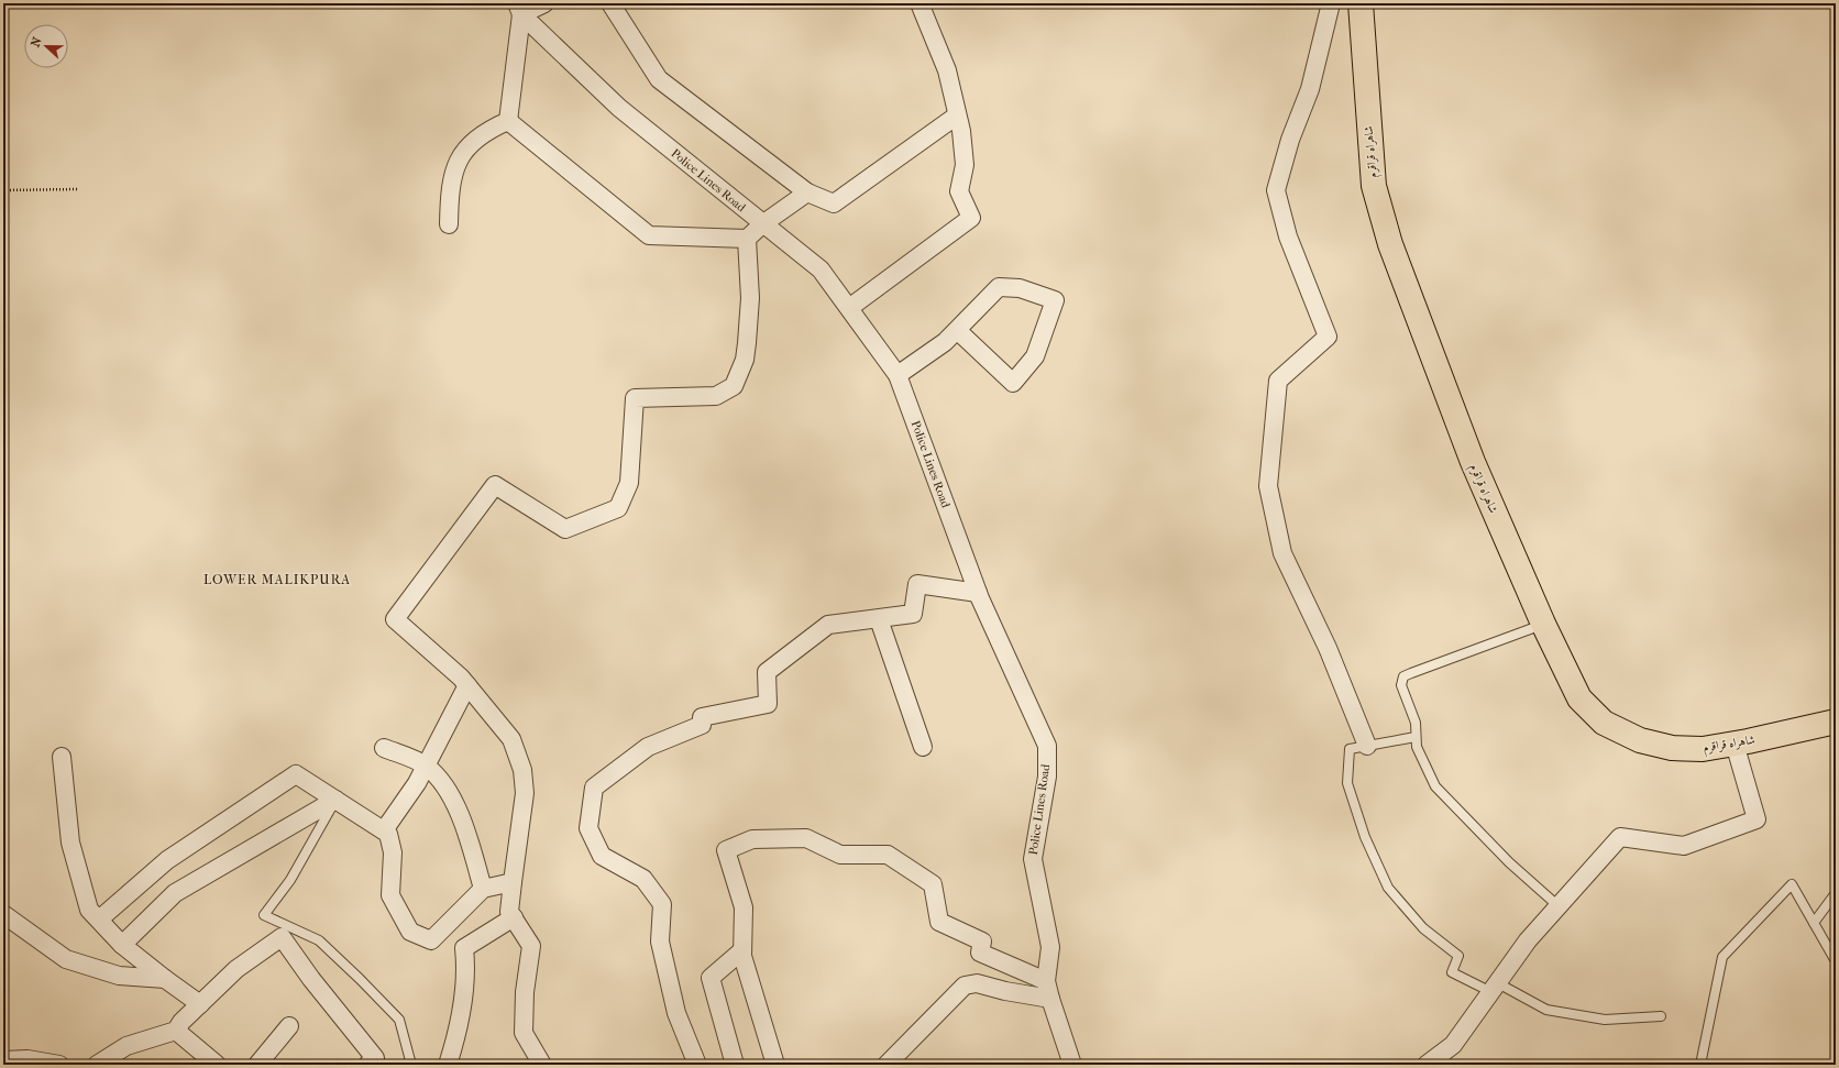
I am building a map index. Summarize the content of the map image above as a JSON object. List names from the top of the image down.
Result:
{
  "streets": {
    "highway": ["شاہراہ قراقرم"],
    "street": ["Police Lines Road"]
  },
  "districts": ["LOWER MALIKPURA"],
  "north": "left"
}
